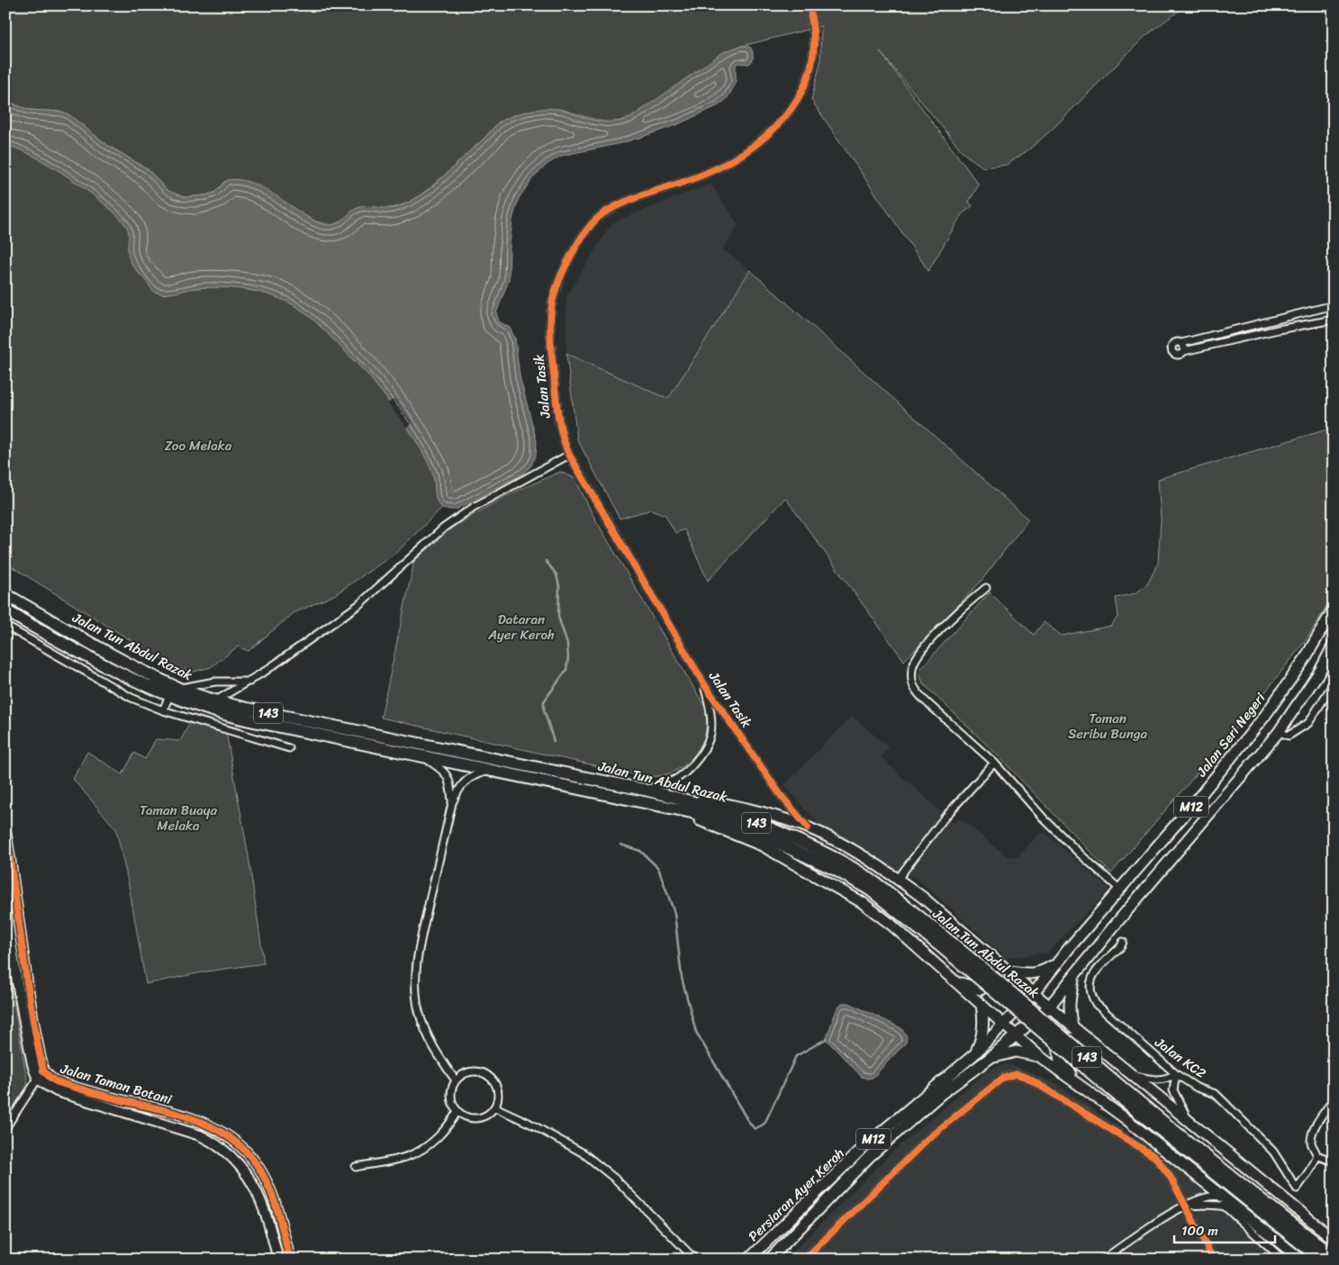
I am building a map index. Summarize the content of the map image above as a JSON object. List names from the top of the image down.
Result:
{
  "streets": {
    "highway": ["Jalan Tun Abdul Razak", "143"],
    "main road": ["Jalan Seri Negeri", "M12", "Persiaran Ayer Keroh"],
    "street": ["Jalan Tasik", "Jalan KC2", "Jalan Taman Botani"]
  },
  "crossings": [
    ["Jalan Tasik", "Jalan Tun Abdul Razak"],
    ["Jalan Seri Negeri", "M12"],
    ["M12", "Persiaran Ayer Keroh"]
  ],
  "parks": [
    "Zoo Melaka",
    "Dataran Ayer Keroh",
    "Taman Seribu Bunga",
    "Taman Buaya Melaka"
  ],
  "scale_bar": "100 m"
}
